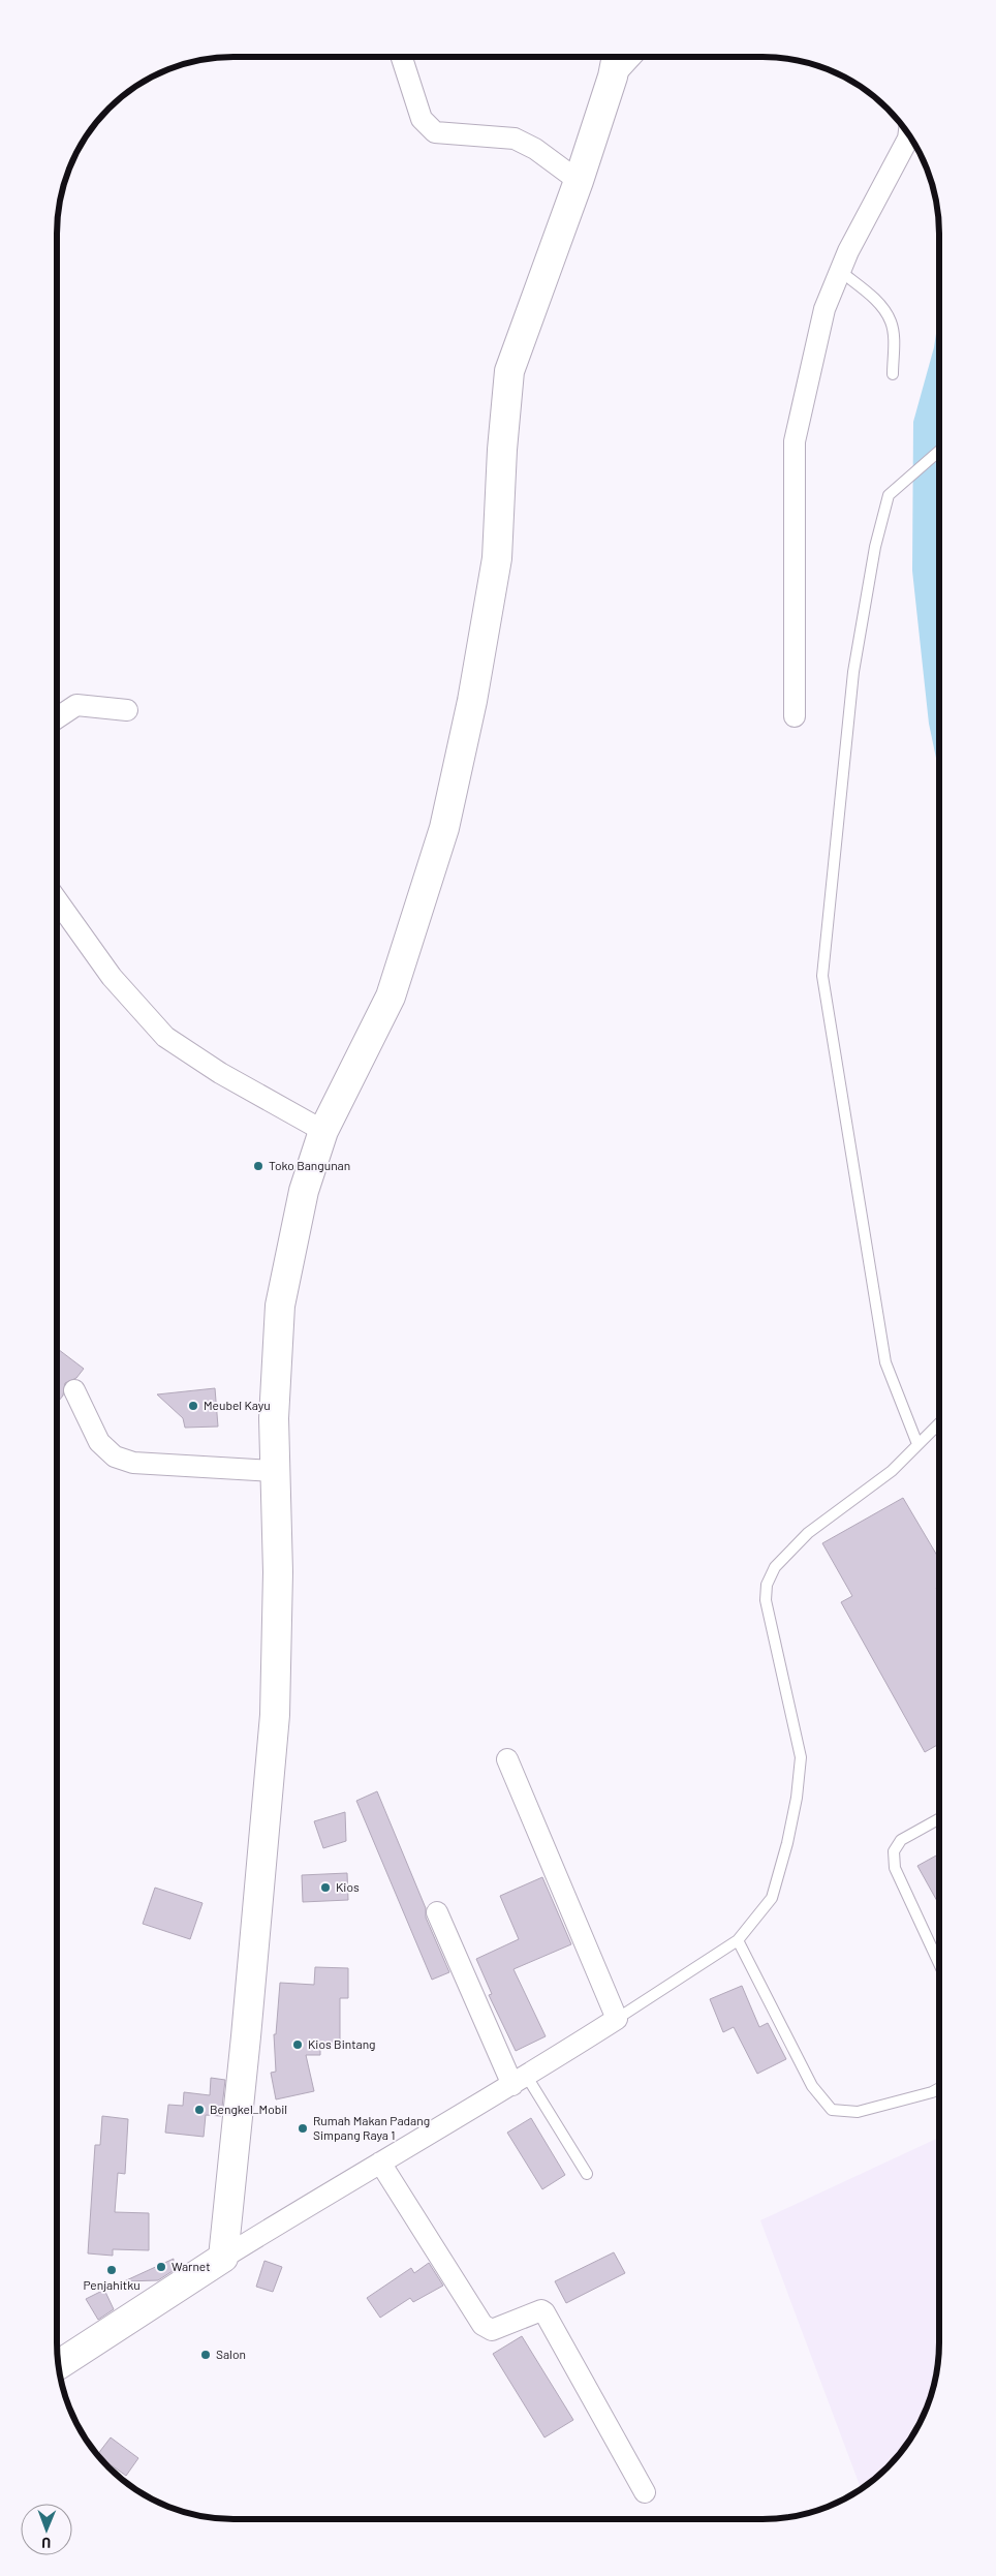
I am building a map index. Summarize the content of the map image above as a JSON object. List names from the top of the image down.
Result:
{
  "places": [
    "Toko Bangunan",
    "Meubel Kayu",
    "Kios",
    "Kios Bintang",
    "Bengkel_Mobil",
    "Rumah Makan Padang Simpang Raya 1",
    "Warnet",
    "Penjahitku",
    "Salon"
  ],
  "north": "bottom"
}
